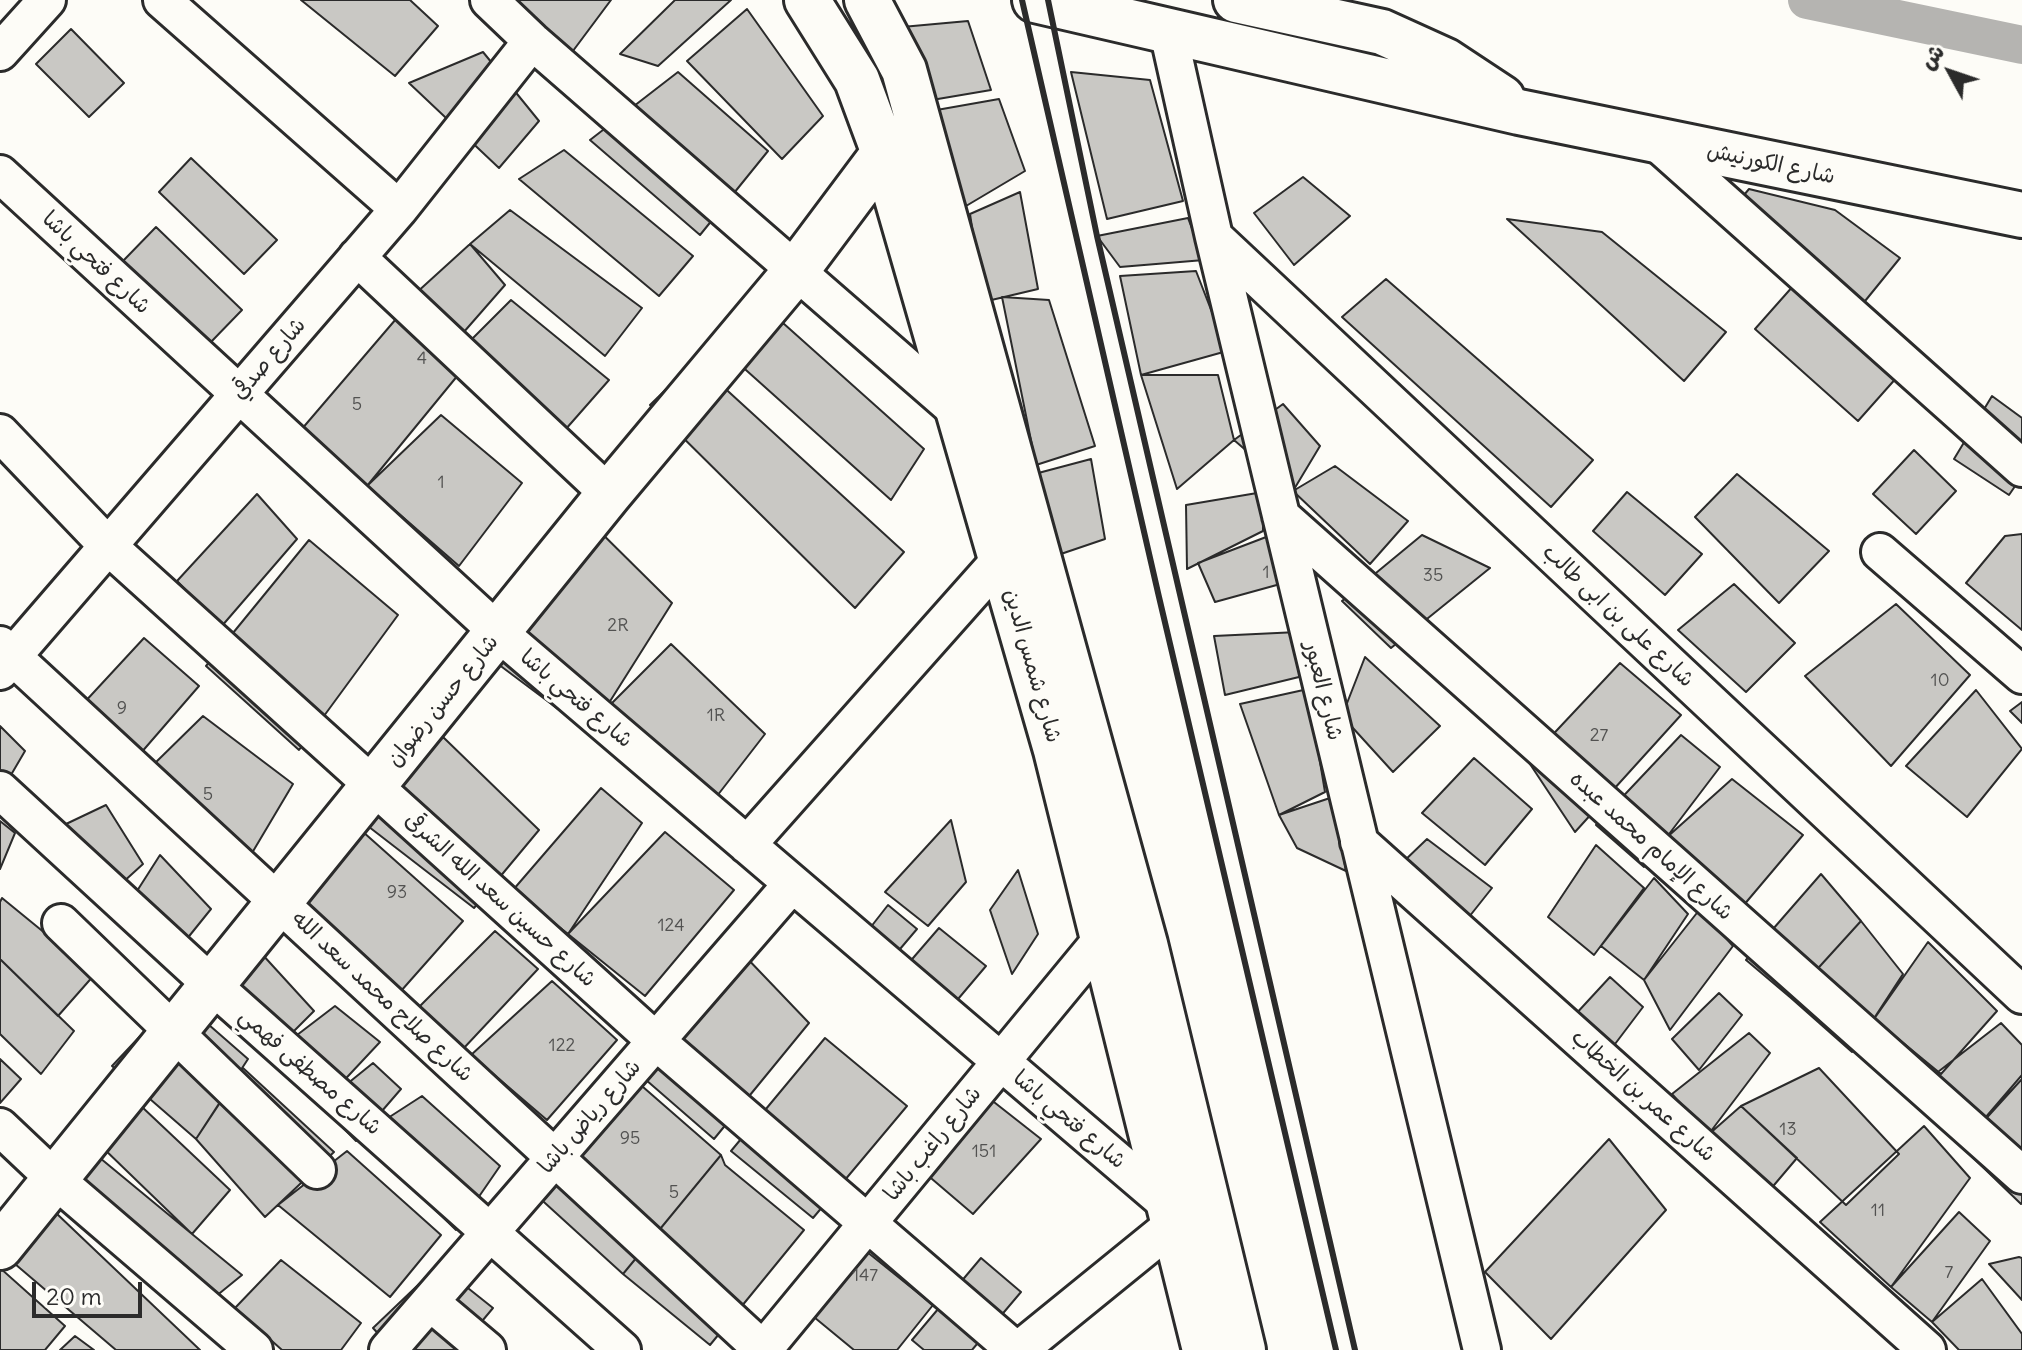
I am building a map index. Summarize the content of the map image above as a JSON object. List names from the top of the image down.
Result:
{
  "streets": {
    "street": [
      "شارع الكورنيش",
      "شارع فتحي باشا",
      "شارع صدقي",
      "شارع على بن ابى طالب",
      "شارع شمس الدين",
      "شارع العبور",
      "شارع حسن رضوان",
      "شارع الإمام محمد عبده",
      "شارع حسين سعد الله الشرقى",
      "شارع صلاح محمد سعد الله",
      "شارع مصطفى فهمي",
      "شارع عمر بن الخطاب",
      "شارع رياض باشا",
      "شارع راغب باشا"
    ]
  },
  "crossings": [
    ["شارع الكورنيش", "شارع العبور"],
    ["شارع فتحي باشا", "شارع صدقي"],
    ["شارع فتحي باشا", "شارع شمس الدين"],
    ["شارع فتحي باشا", "شارع حسن رضوان"],
    ["شارع فتحي باشا", "شارع رياض باشا"],
    ["شارع فتحي باشا", "شارع راغب باشا"],
    ["شارع صدقي", "شارع حسين سعد الله الشرقى"],
    ["شارع صدقي", "شارع صلاح محمد سعد الله"],
    ["شارع على بن ابى طالب", "شارع العبور"],
    ["شارع شمس الدين", "شارع حسن رضوان"],
    ["شارع شمس الدين", "شارع راغب باشا"],
    ["شارع العبور", "شارع الإمام محمد عبده"],
    ["شارع العبور", "شارع عمر بن الخطاب"],
    ["شارع حسن رضوان", "شارع حسين سعد الله الشرقى"],
    ["شارع حسن رضوان", "شارع صلاح محمد سعد الله"],
    ["شارع حسن رضوان", "شارع مصطفى فهمي"],
    ["شارع حسين سعد الله الشرقى", "شارع رياض باشا"],
    ["شارع حسين سعد الله الشرقى", "شارع راغب باشا"],
    ["شارع صلاح محمد سعد الله", "شارع رياض باشا"],
    ["شارع صلاح محمد سعد الله", "شارع راغب باشا"],
    ["شارع مصطفى فهمي", "شارع رياض باشا"]
  ],
  "house_numbers": [
    "4",
    "5",
    "1",
    "1",
    "35",
    "2R",
    "10",
    "9",
    "1R",
    "27",
    "5",
    "93",
    "124",
    "122",
    "13",
    "95",
    "151",
    "5",
    "11",
    "7",
    "147"
  ],
  "scale_bar": "20 m",
  "north": "top left"
}
